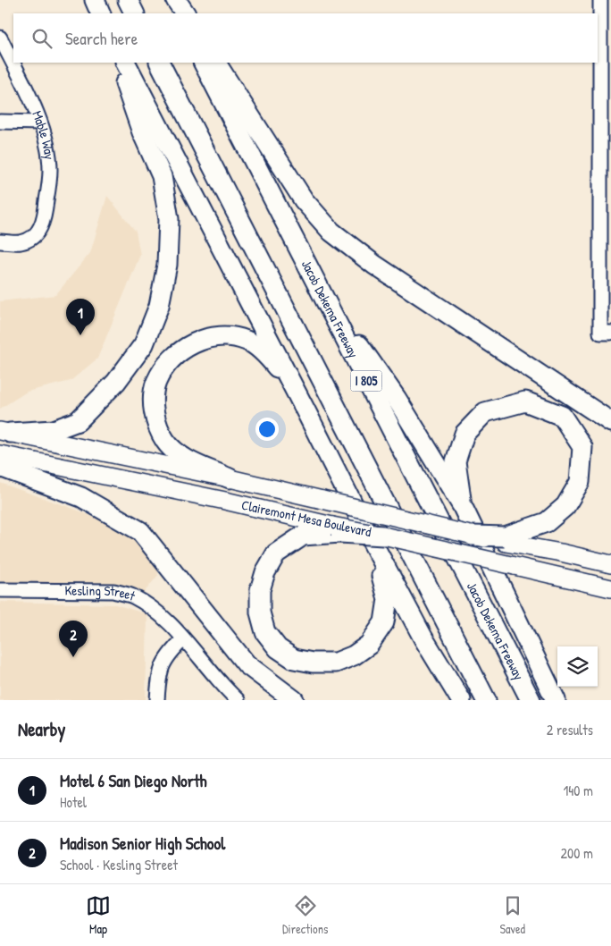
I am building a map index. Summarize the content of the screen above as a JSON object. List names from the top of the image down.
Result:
{
  "streets": {
    "highway": ["Jacob Dekema Freeway", "I 805"],
    "main road": ["Clairemont Mesa Boulevard"],
    "street": ["Mable Way", "Kesling Street"]
  },
  "page": {
    "search": "Search here",
    "pins": ["1", "2"],
    "heading": ["Nearby", "2 results"],
    "list": [
      {
        "mark": "1",
        "name": "Motel 6 San Diego North",
        "note": "Hotel",
        "value": "140 m"
      },
      {
        "mark": "2",
        "name": "Madison Senior High School",
        "note": "School · Kesling Street",
        "value": "200 m"
      }
    ],
    "nav": ["Map", "Directions", "Saved"]
  }
}
